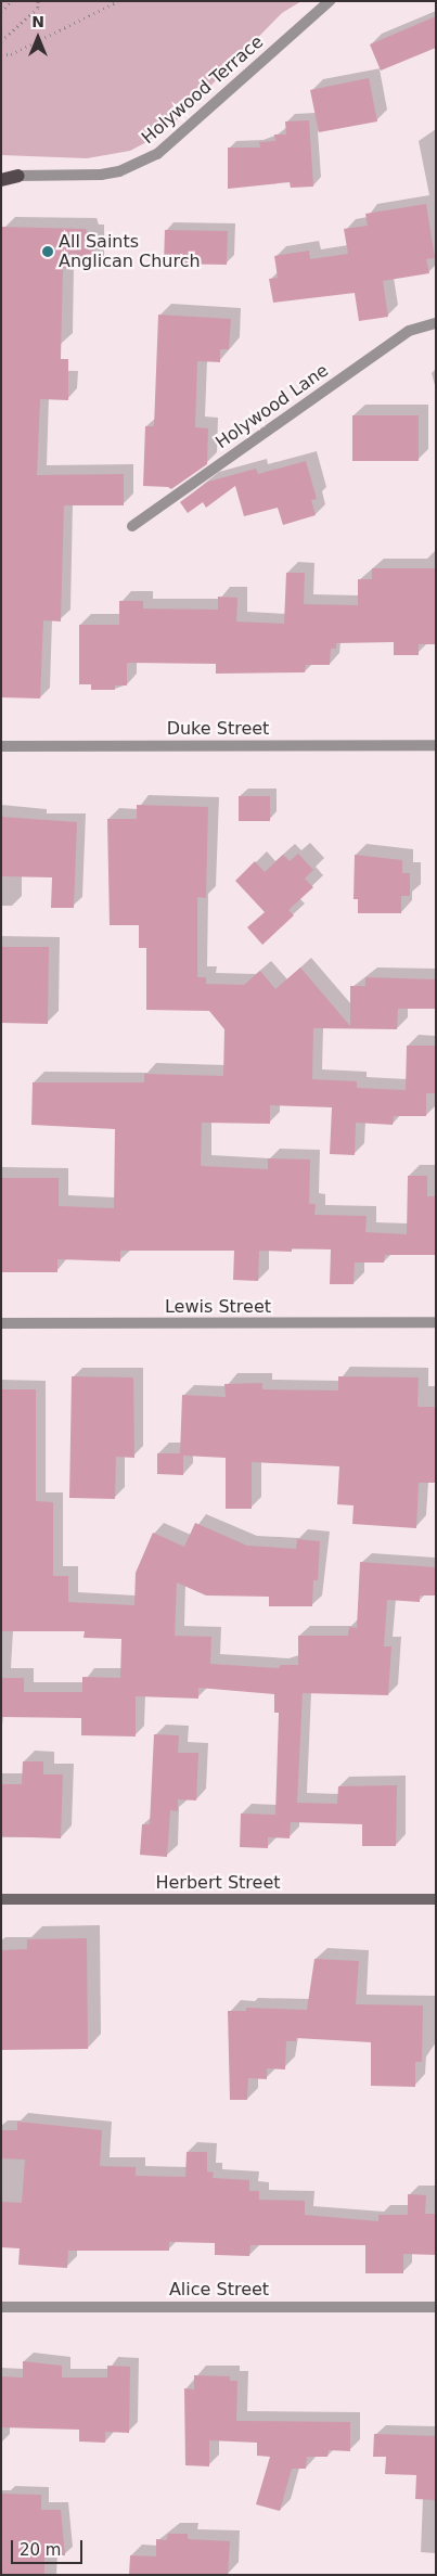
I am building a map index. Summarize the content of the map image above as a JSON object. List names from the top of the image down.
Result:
{
  "streets": {
    "main road": ["Herbert Street"],
    "street": [
      "Holywood Terrace",
      "Holywood Lane",
      "Duke Street",
      "Lewis Street",
      "Alice Street"
    ]
  },
  "places": ["All Saints Anglican Church"],
  "scale_bar": "20 m",
  "north": "top"
}
